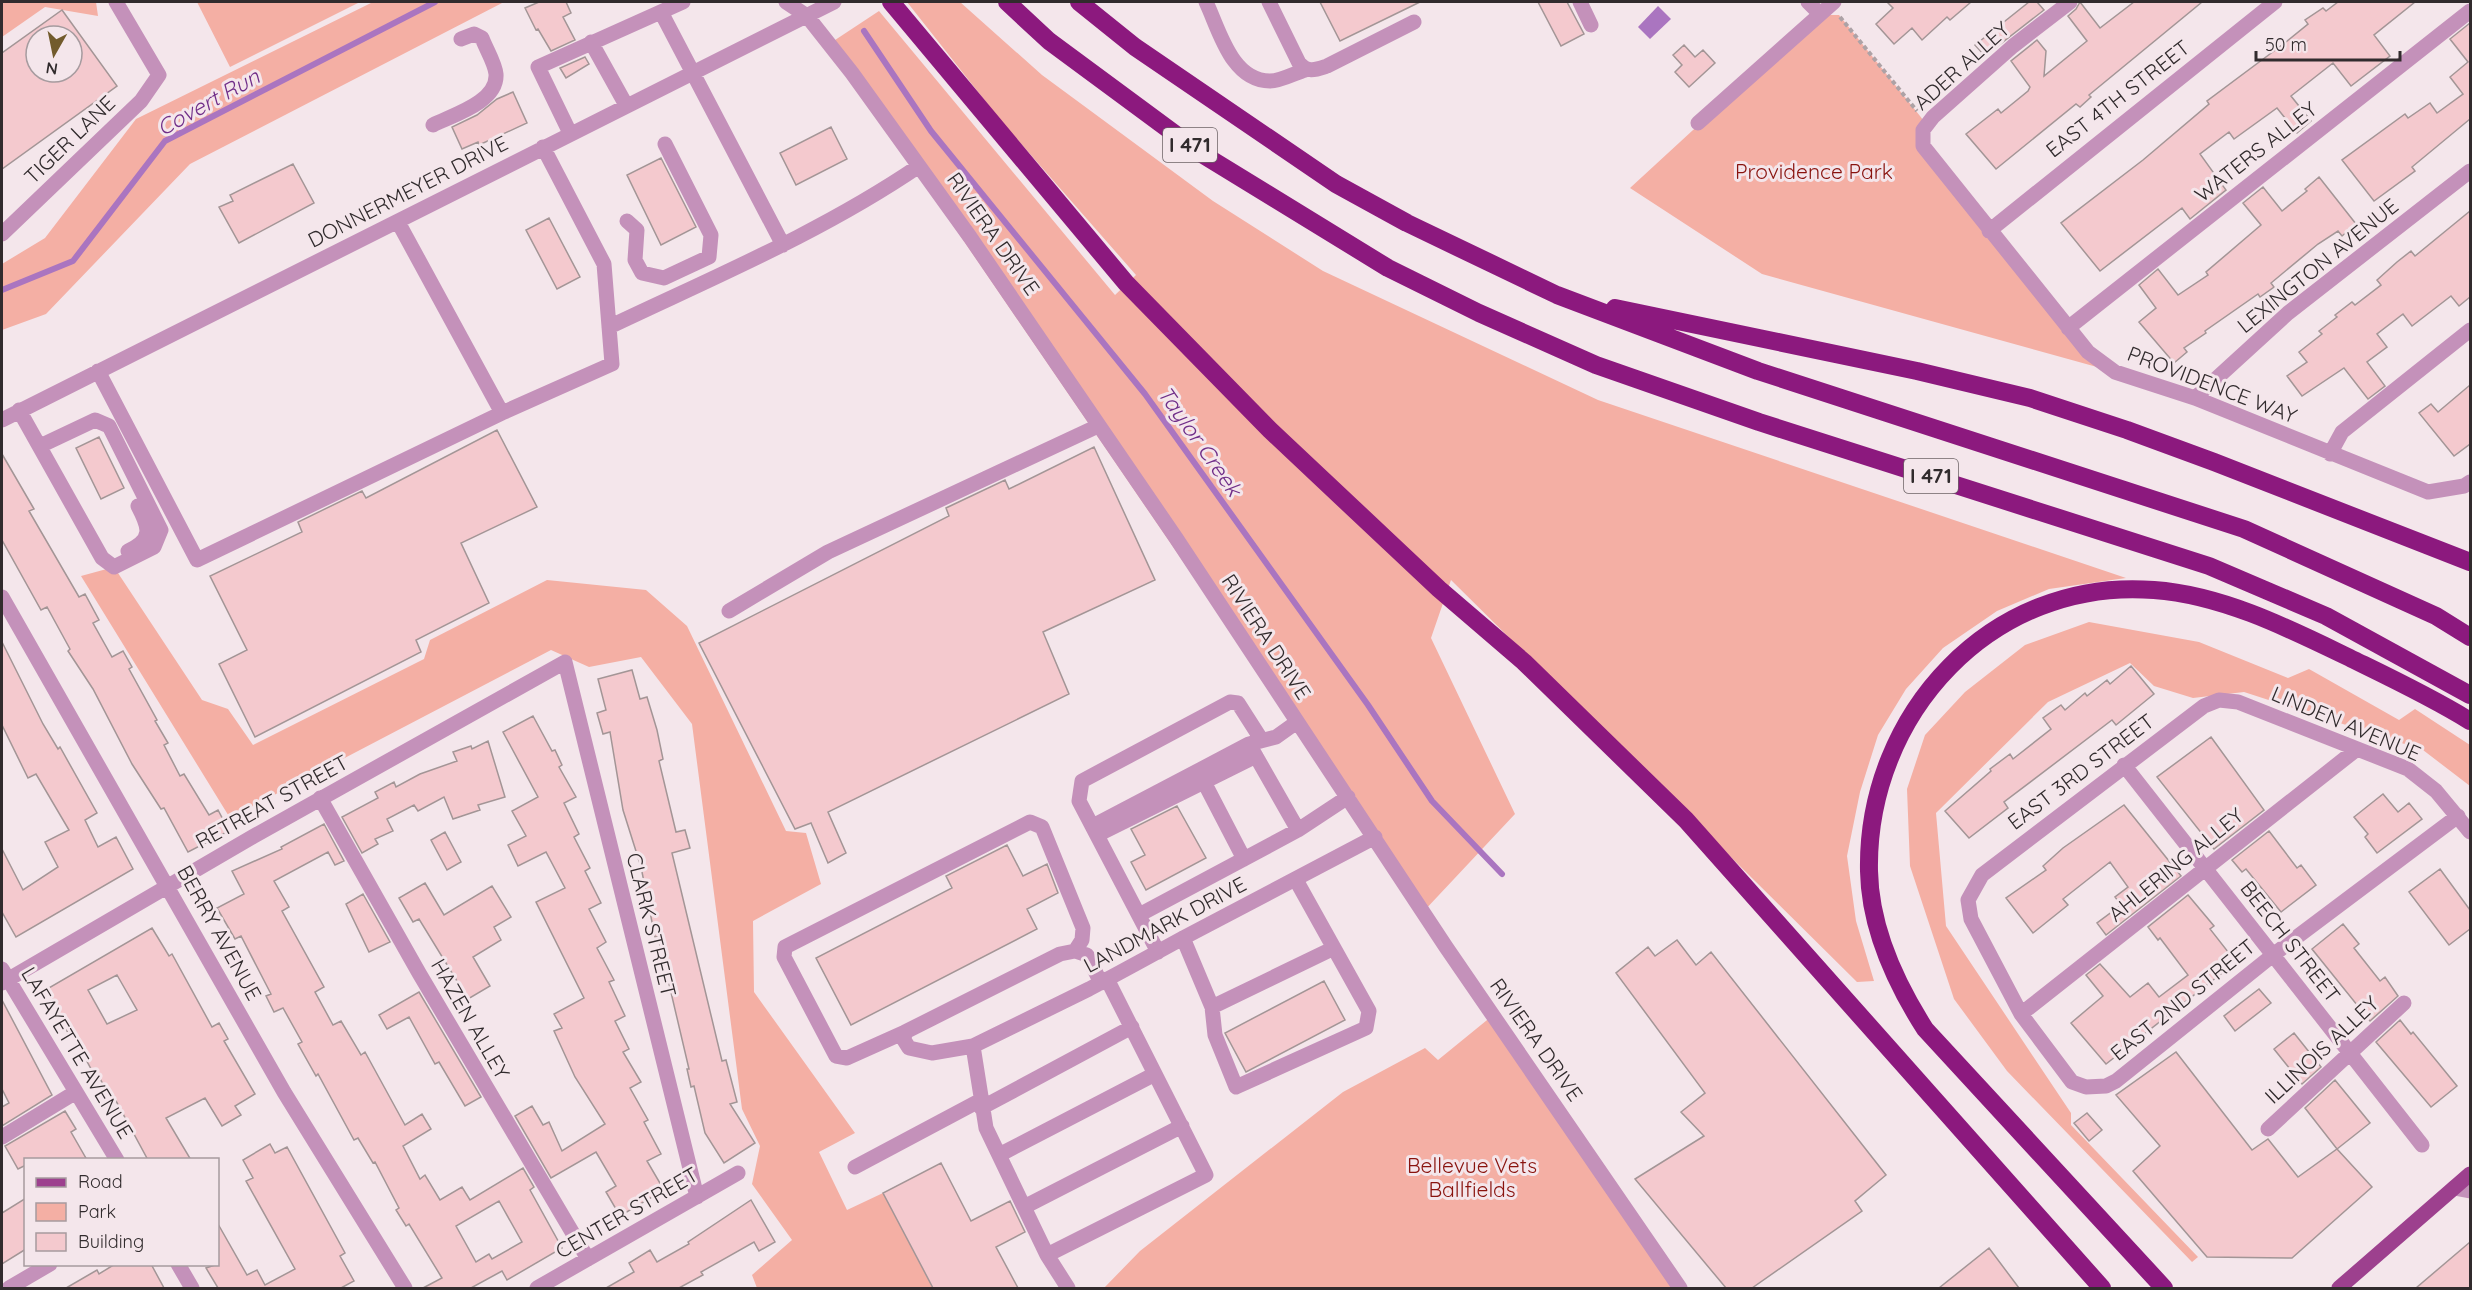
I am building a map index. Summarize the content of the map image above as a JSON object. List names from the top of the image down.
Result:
{
  "streets": {
    "highway": ["I 471"],
    "street": [
      "ADER ALLEY",
      "EAST 4TH STREET",
      "TIGER LANE",
      "WATERS ALLEY",
      "DONNERMEYER DRIVE",
      "RIVIERA DRIVE",
      "LEXINGTON AVENUE",
      "PROVIDENCE WAY",
      "LINDEN AVENUE",
      "EAST 3RD STREET",
      "RETREAT STREET",
      "AHLERING ALLEY",
      "CLARK STREET",
      "LANDMARK DRIVE",
      "BERRY AVENUE",
      "BEECH STREET",
      "EAST 2ND STREET",
      "HAZEN ALLEY",
      "ILLINOIS ALLEY",
      "LAFAYETTE AVENUE",
      "CENTER STREET"
    ]
  },
  "crossings": [
    ["ADER ALLEY", "PROVIDENCE WAY"],
    ["EAST 4TH STREET", "PROVIDENCE WAY"],
    ["WATERS ALLEY", "PROVIDENCE WAY"],
    ["DONNERMEYER DRIVE", "RIVIERA DRIVE"],
    ["RIVIERA DRIVE", "LANDMARK DRIVE"],
    ["LEXINGTON AVENUE", "PROVIDENCE WAY"],
    ["LINDEN AVENUE", "EAST 3RD STREET"],
    ["LINDEN AVENUE", "AHLERING ALLEY"],
    ["LINDEN AVENUE", "EAST 2ND STREET"],
    ["EAST 3RD STREET", "AHLERING ALLEY"],
    ["EAST 3RD STREET", "BEECH STREET"],
    ["EAST 3RD STREET", "EAST 2ND STREET"],
    ["RETREAT STREET", "CLARK STREET"],
    ["RETREAT STREET", "BERRY AVENUE"],
    ["RETREAT STREET", "HAZEN ALLEY"],
    ["RETREAT STREET", "LAFAYETTE AVENUE"],
    ["AHLERING ALLEY", "BEECH STREET"],
    ["AHLERING ALLEY", "EAST 2ND STREET"],
    ["CLARK STREET", "CENTER STREET"],
    ["BEECH STREET", "EAST 2ND STREET"],
    ["BEECH STREET", "ILLINOIS ALLEY"],
    ["HAZEN ALLEY", "CENTER STREET"]
  ],
  "water": ["Covert Run", "Taylor Creek"],
  "parks": ["Providence Park", "Bellevue Vets Ballfields"],
  "legend": ["Road", "Park", "Building"],
  "scale_bar": "50 m",
  "north": "bottom"
}
